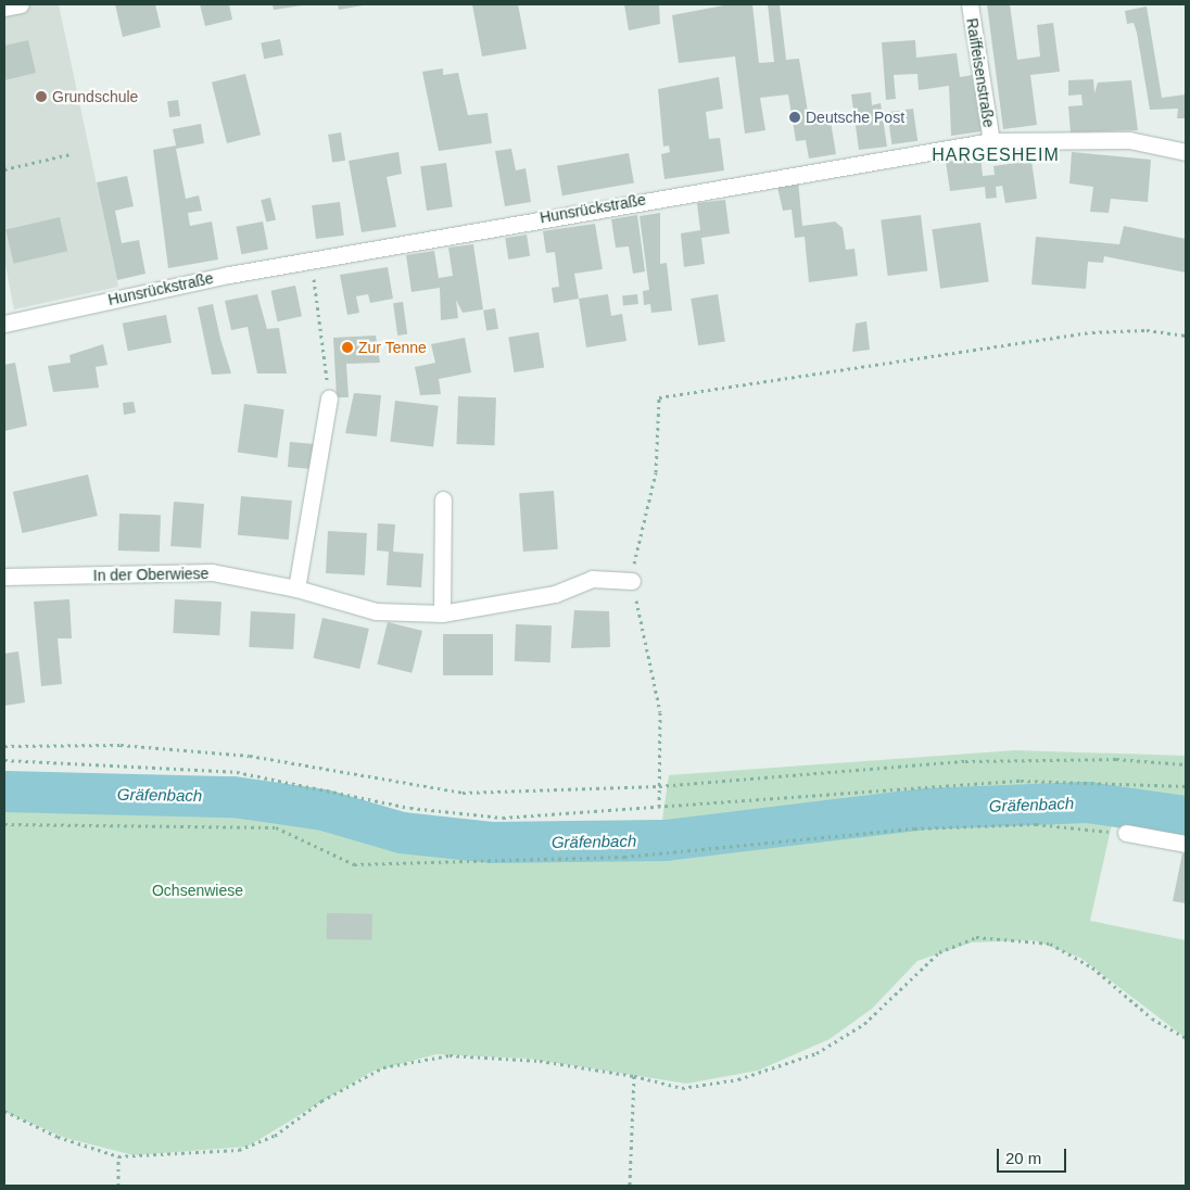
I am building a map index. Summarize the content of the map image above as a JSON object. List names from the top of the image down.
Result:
{
  "streets": {
    "street": ["Raiffeisenstraße", "Hunsrückstraße", "In der Oberwiese"]
  },
  "crossings": [
    ["Raiffeisenstraße", "Hunsrückstraße"]
  ],
  "districts": ["HARGESHEIM"],
  "water": ["Gräfenbach"],
  "parks": ["Ochsenwiese"],
  "places": ["Grundschule", "Deutsche Post", "Zur Tenne"],
  "scale_bar": "20 m"
}
